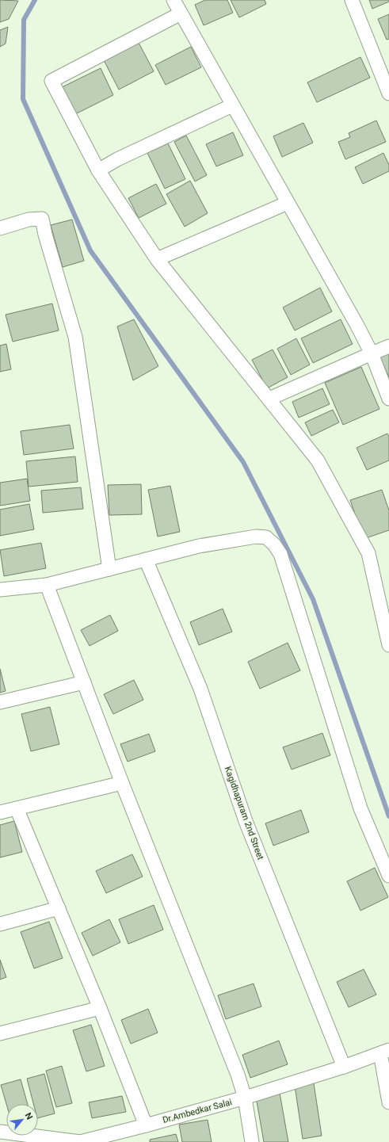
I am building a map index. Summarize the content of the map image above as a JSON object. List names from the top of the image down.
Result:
{
  "streets": {
    "street": ["Kagidhapuram 2nd Street", "Dr.Ambedkar Salai"]
  },
  "crossings": [
    ["Kagidhapuram 2nd Street", "Dr.Ambedkar Salai"]
  ],
  "north": "top right"
}
